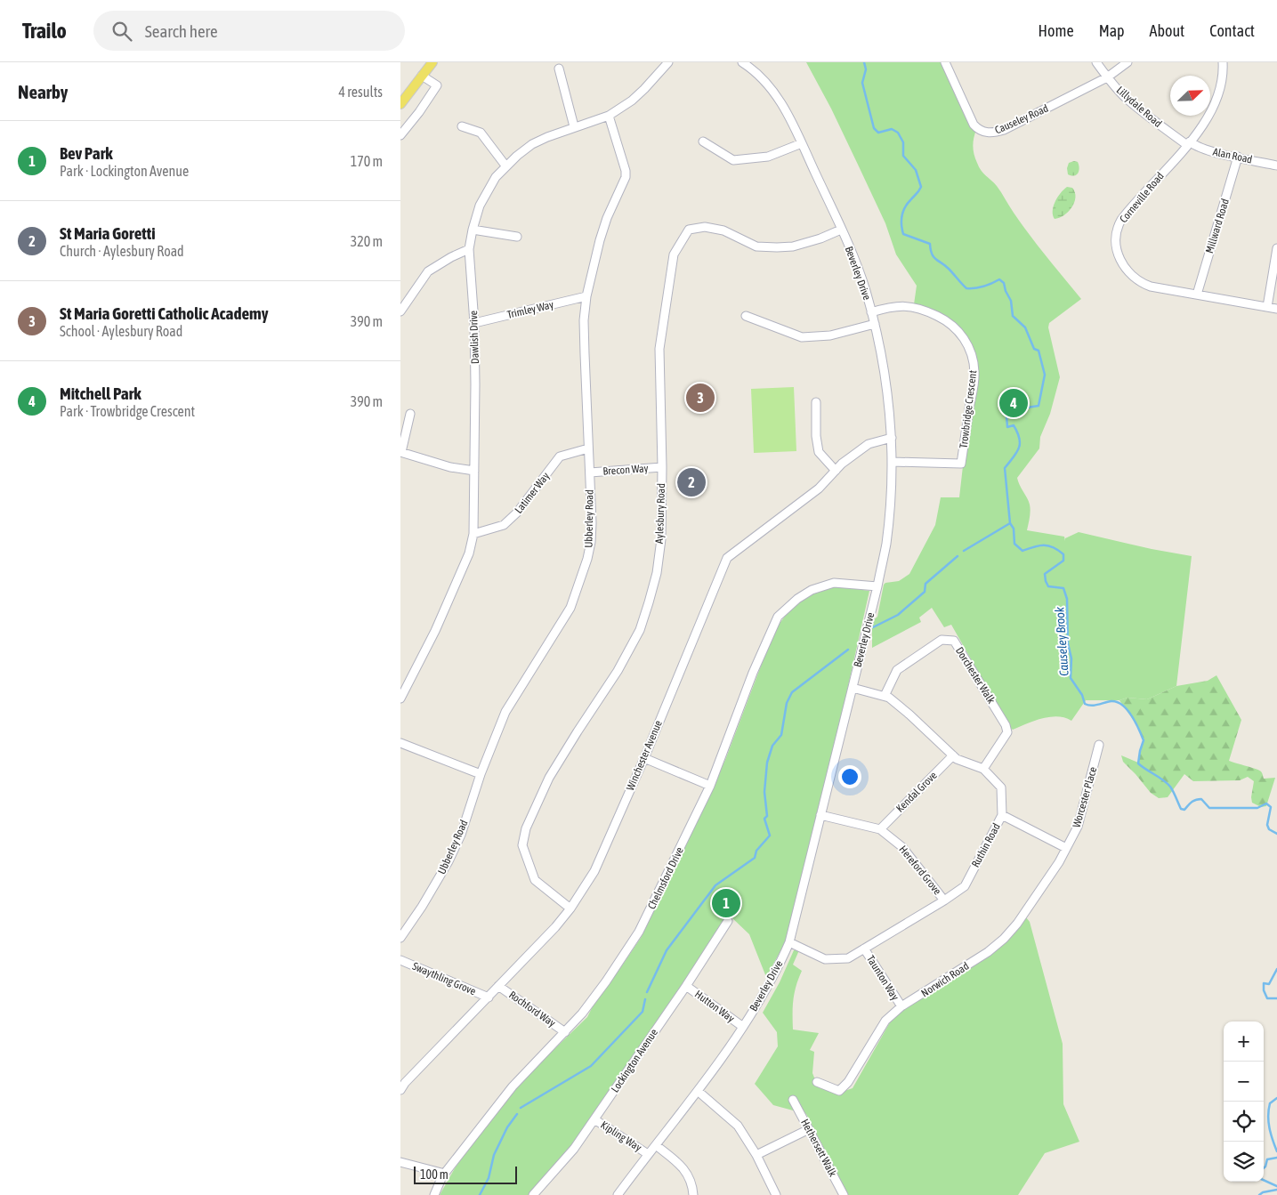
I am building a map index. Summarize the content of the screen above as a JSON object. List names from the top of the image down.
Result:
{
  "streets": {
    "street": [
      "Lillydale Road",
      "Causeley Road",
      "Alan Road",
      "Corneville Road",
      "Millward Road",
      "Beverley Drive",
      "Trimley Way",
      "Dawlish Drive",
      "Trowbridge Crescent",
      "Brecon Way",
      "Latimer Way",
      "Aylesbury Road",
      "Ubberley Road",
      "Dorchester Walk",
      "Winchester Avenue",
      "Kendal Grove",
      "Worcester Place",
      "Ruthin Road",
      "Hereford Grove",
      "Chelmsford Drive",
      "Taunton Way",
      "Swaythling Grove",
      "Norwich Road",
      "Hutton Way",
      "Rochford Way",
      "Lockington Avenue",
      "Kipling Way",
      "Hethersett Walk"
    ]
  },
  "crossings": [
    ["Lillydale Road", "Causeley Road"],
    ["Lillydale Road", "Alan Road"],
    ["Lillydale Road", "Corneville Road"],
    ["Alan Road", "Corneville Road"],
    ["Alan Road", "Millward Road"],
    ["Corneville Road", "Millward Road"],
    ["Beverley Drive", "Trowbridge Crescent"],
    ["Beverley Drive", "Aylesbury Road"],
    ["Beverley Drive", "Winchester Avenue"],
    ["Beverley Drive", "Ruthin Road"],
    ["Beverley Drive", "Hereford Grove"],
    ["Beverley Drive", "Chelmsford Drive"],
    ["Beverley Drive", "Hutton Way"],
    ["Beverley Drive", "Kipling Way"],
    ["Trimley Way", "Dawlish Drive"],
    ["Trimley Way", "Ubberley Road"],
    ["Dawlish Drive", "Latimer Way"],
    ["Dawlish Drive", "Ubberley Road"],
    ["Brecon Way", "Aylesbury Road"],
    ["Brecon Way", "Ubberley Road"],
    ["Latimer Way", "Ubberley Road"],
    ["Aylesbury Road", "Winchester Avenue"],
    ["Dorchester Walk", "Ruthin Road"],
    ["Winchester Avenue", "Swaythling Grove"],
    ["Winchester Avenue", "Rochford Way"],
    ["Kendal Grove", "Ruthin Road"],
    ["Kendal Grove", "Hereford Grove"],
    ["Worcester Place", "Norwich Road"],
    ["Ruthin Road", "Hereford Grove"],
    ["Ruthin Road", "Taunton Way"],
    ["Chelmsford Drive", "Rochford Way"],
    ["Taunton Way", "Norwich Road"],
    ["Hutton Way", "Lockington Avenue"],
    ["Lockington Avenue", "Kipling Way"]
  ],
  "water": ["Causeley Brook"],
  "scale_bar": "100 m",
  "north": "top right",
  "page": {
    "header": "Trailo",
    "search": "Search here",
    "nav": [
      "Home",
      "Map",
      "About",
      "Contact"
    ],
    "heading": ["Nearby", "4 results"],
    "list": [
      {
        "mark": "1",
        "name": "Bev Park",
        "note": "Park · Lockington Avenue",
        "value": "170 m"
      },
      {
        "mark": "2",
        "name": "St Maria Goretti",
        "note": "Church · Aylesbury Road",
        "value": "320 m"
      },
      {
        "mark": "3",
        "name": "St Maria Goretti Catholic Academy",
        "note": "School · Aylesbury Road",
        "value": "390 m"
      },
      {
        "mark": "4",
        "name": "Mitchell Park",
        "note": "Park · Trowbridge Crescent",
        "value": "390 m"
      }
    ],
    "pins": [
      "3",
      "4",
      "2",
      "1"
    ],
    "map_buttons": ["+", "−"],
    "scale": "100 m"
  }
}
